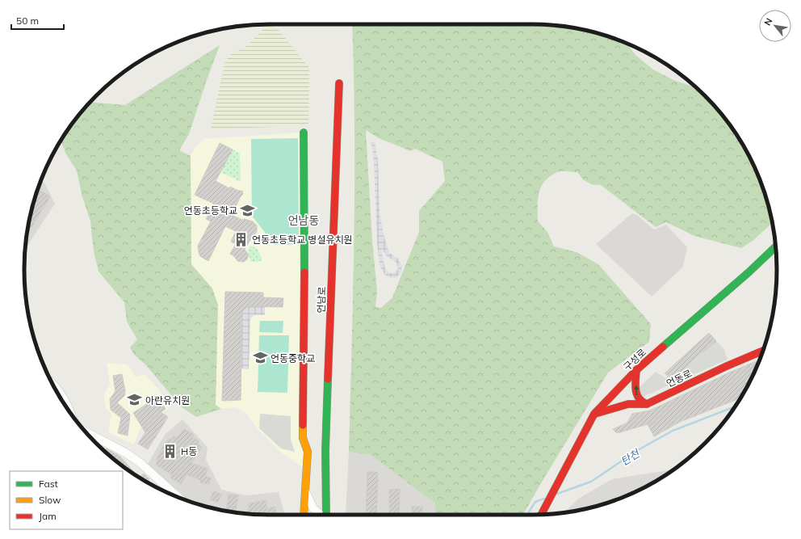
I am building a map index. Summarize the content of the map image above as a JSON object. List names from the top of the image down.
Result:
{
  "streets": {
    "main road": ["언남로", "구성로", "언동로"]
  },
  "crossings": [
    ["구성로", "언동로"]
  ],
  "districts": ["언남동"],
  "water": ["탄천"],
  "places": {
    "school or university": ["언동초등학교", "언동중학교", "아란유치원"],
    "building": ["언동초등학교 병설유치원", "H동"]
  },
  "legend": ["Fast", "Slow", "Jam"],
  "scale_bar": "50 m",
  "north": "top left"
}
